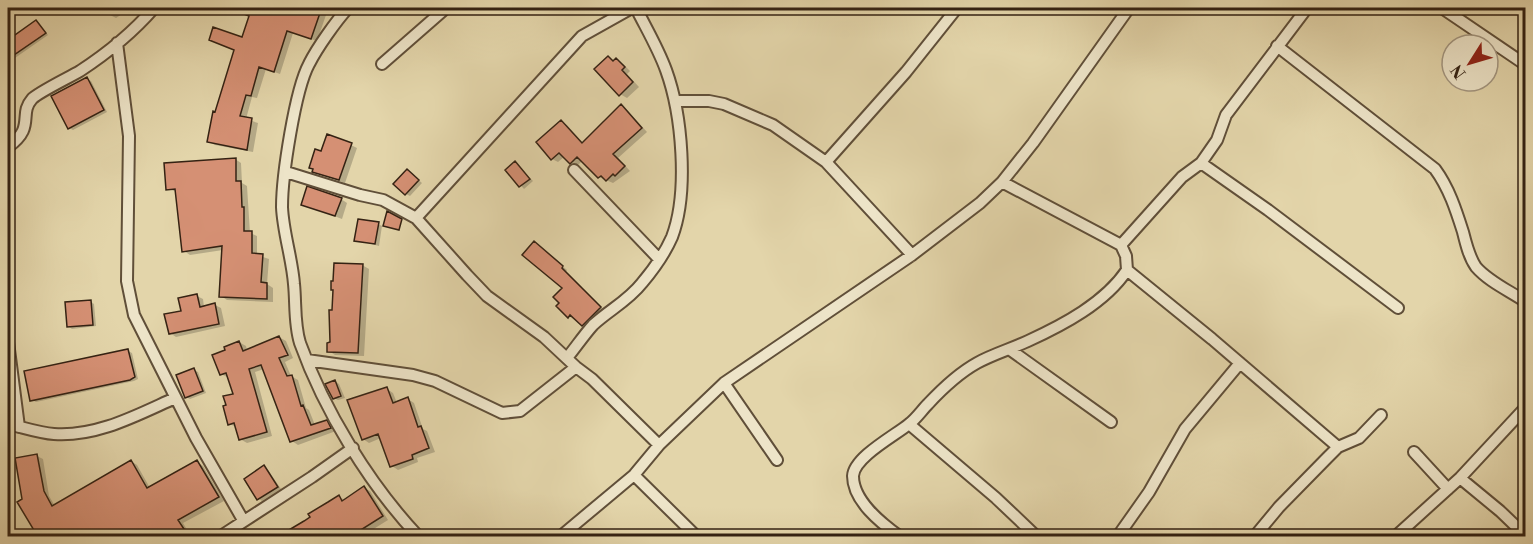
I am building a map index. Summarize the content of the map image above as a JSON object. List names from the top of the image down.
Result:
{
  "north": "bottom left"
}
